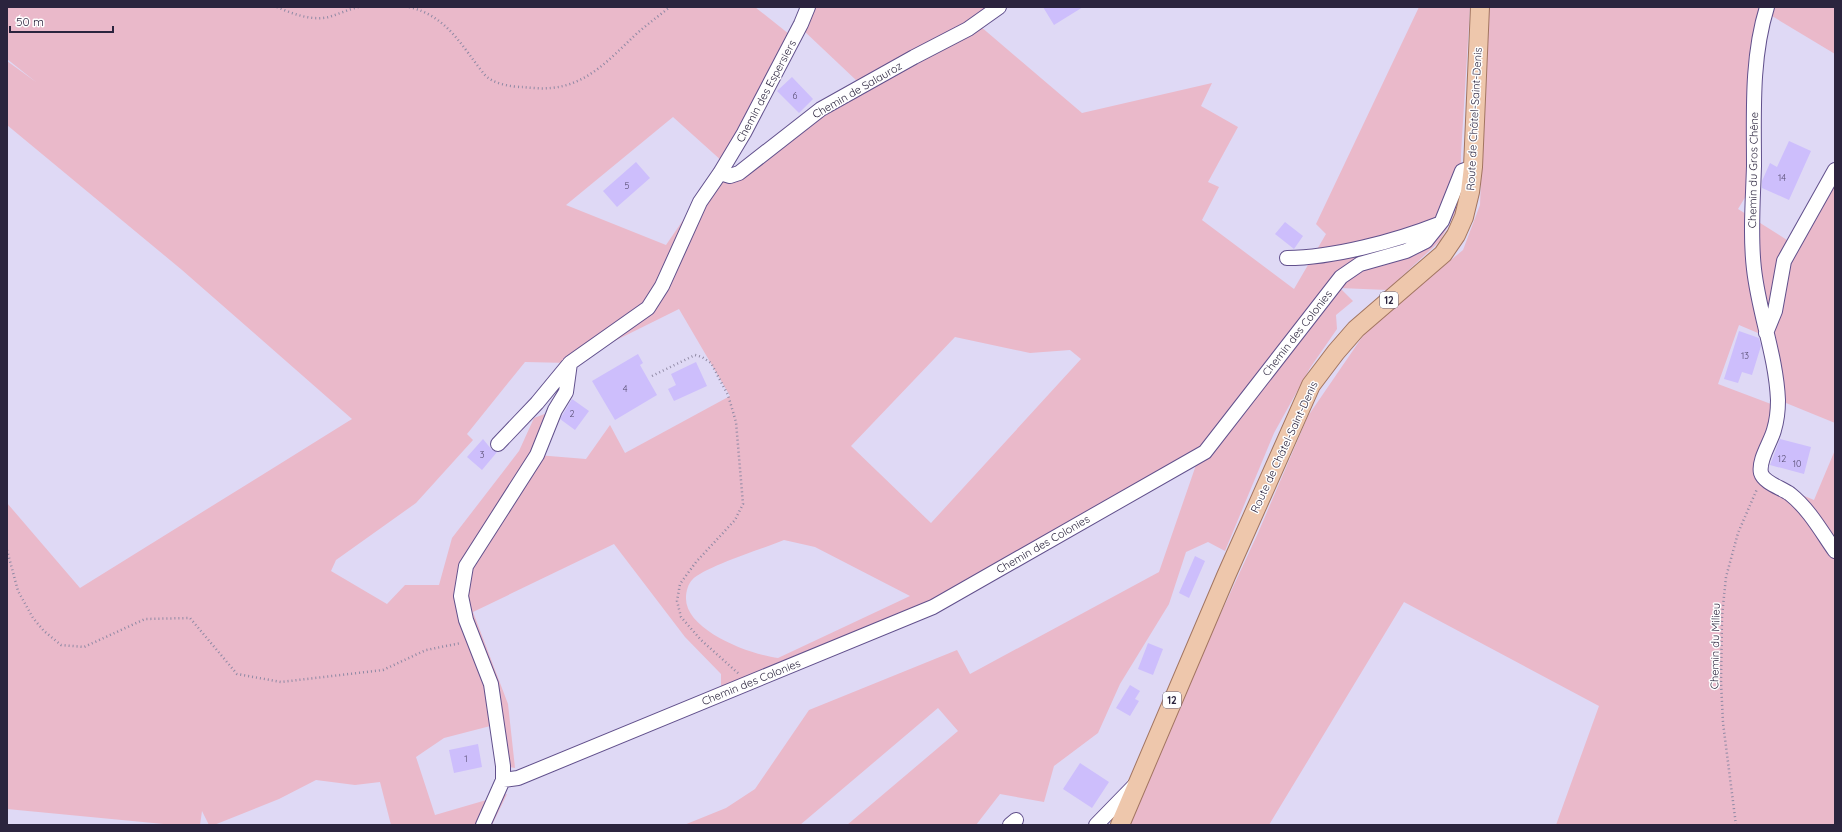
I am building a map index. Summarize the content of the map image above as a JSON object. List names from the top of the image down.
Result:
{
  "streets": {
    "main road": ["Route de Châtel-Saint-Denis", "12"],
    "street": [
      "Chemin de Salauroz",
      "Chemin des Espersiers",
      "Chemin du Gros Chêne",
      "Chemin des Colonies"
    ],
    "path": ["Chemin du Milieu"]
  },
  "crossings": [
    ["Chemin de Salauroz", "Chemin des Espersiers"],
    ["Route de Châtel-Saint-Denis", "Chemin des Colonies"],
    ["Chemin du Gros Chêne", "Chemin du Milieu"]
  ],
  "house_numbers": [
    "6",
    "14",
    "5",
    "13",
    "4",
    "2",
    "3",
    "12",
    "10",
    "1"
  ],
  "scale_bar": "50 m"
}
